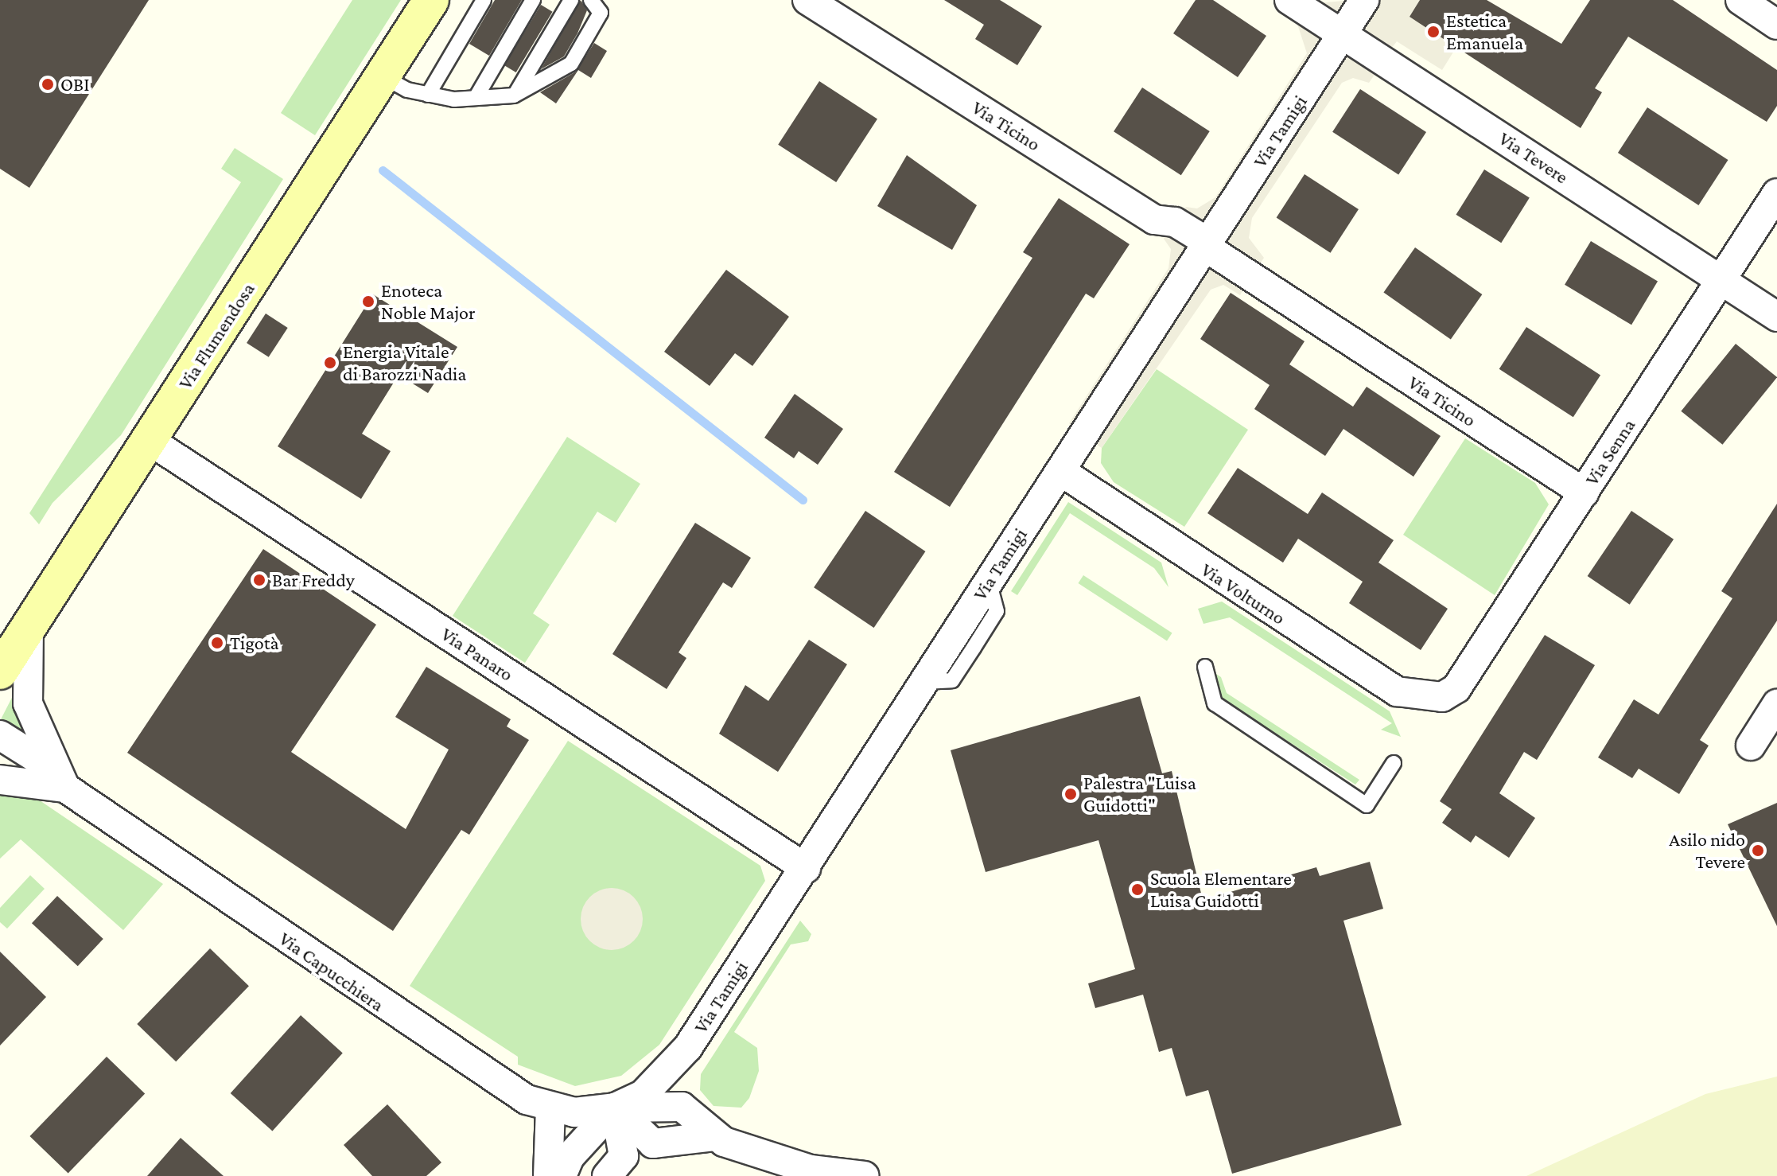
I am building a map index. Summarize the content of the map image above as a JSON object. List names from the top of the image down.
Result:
{
  "streets": {
    "street": [
      "Via Ticino",
      "Via Tamigi",
      "Via Tevere",
      "Via Flumendosa",
      "Via Senna",
      "Via Volturno",
      "Via Panaro",
      "Via Capucchiera"
    ]
  },
  "crossings": [
    ["Via Ticino", "Via Tamigi"],
    ["Via Ticino", "Via Senna"],
    ["Via Tamigi", "Via Tevere"],
    ["Via Tamigi", "Via Volturno"],
    ["Via Tamigi", "Via Panaro"],
    ["Via Tamigi", "Via Capucchiera"],
    ["Via Tevere", "Via Senna"],
    ["Via Flumendosa", "Via Panaro"],
    ["Via Senna", "Via Volturno"]
  ],
  "places": [
    "Estetica Emanuela",
    "OBI",
    "Enoteca Noble Major",
    "Energia Vitale di Barozzi Nadia",
    "Bar Freddy",
    "Tigotà",
    "Palestra \"Luisa Guidotti\"",
    "Asilo nido Tevere",
    "Scuola Elementare Luisa Guidotti"
  ]
}
